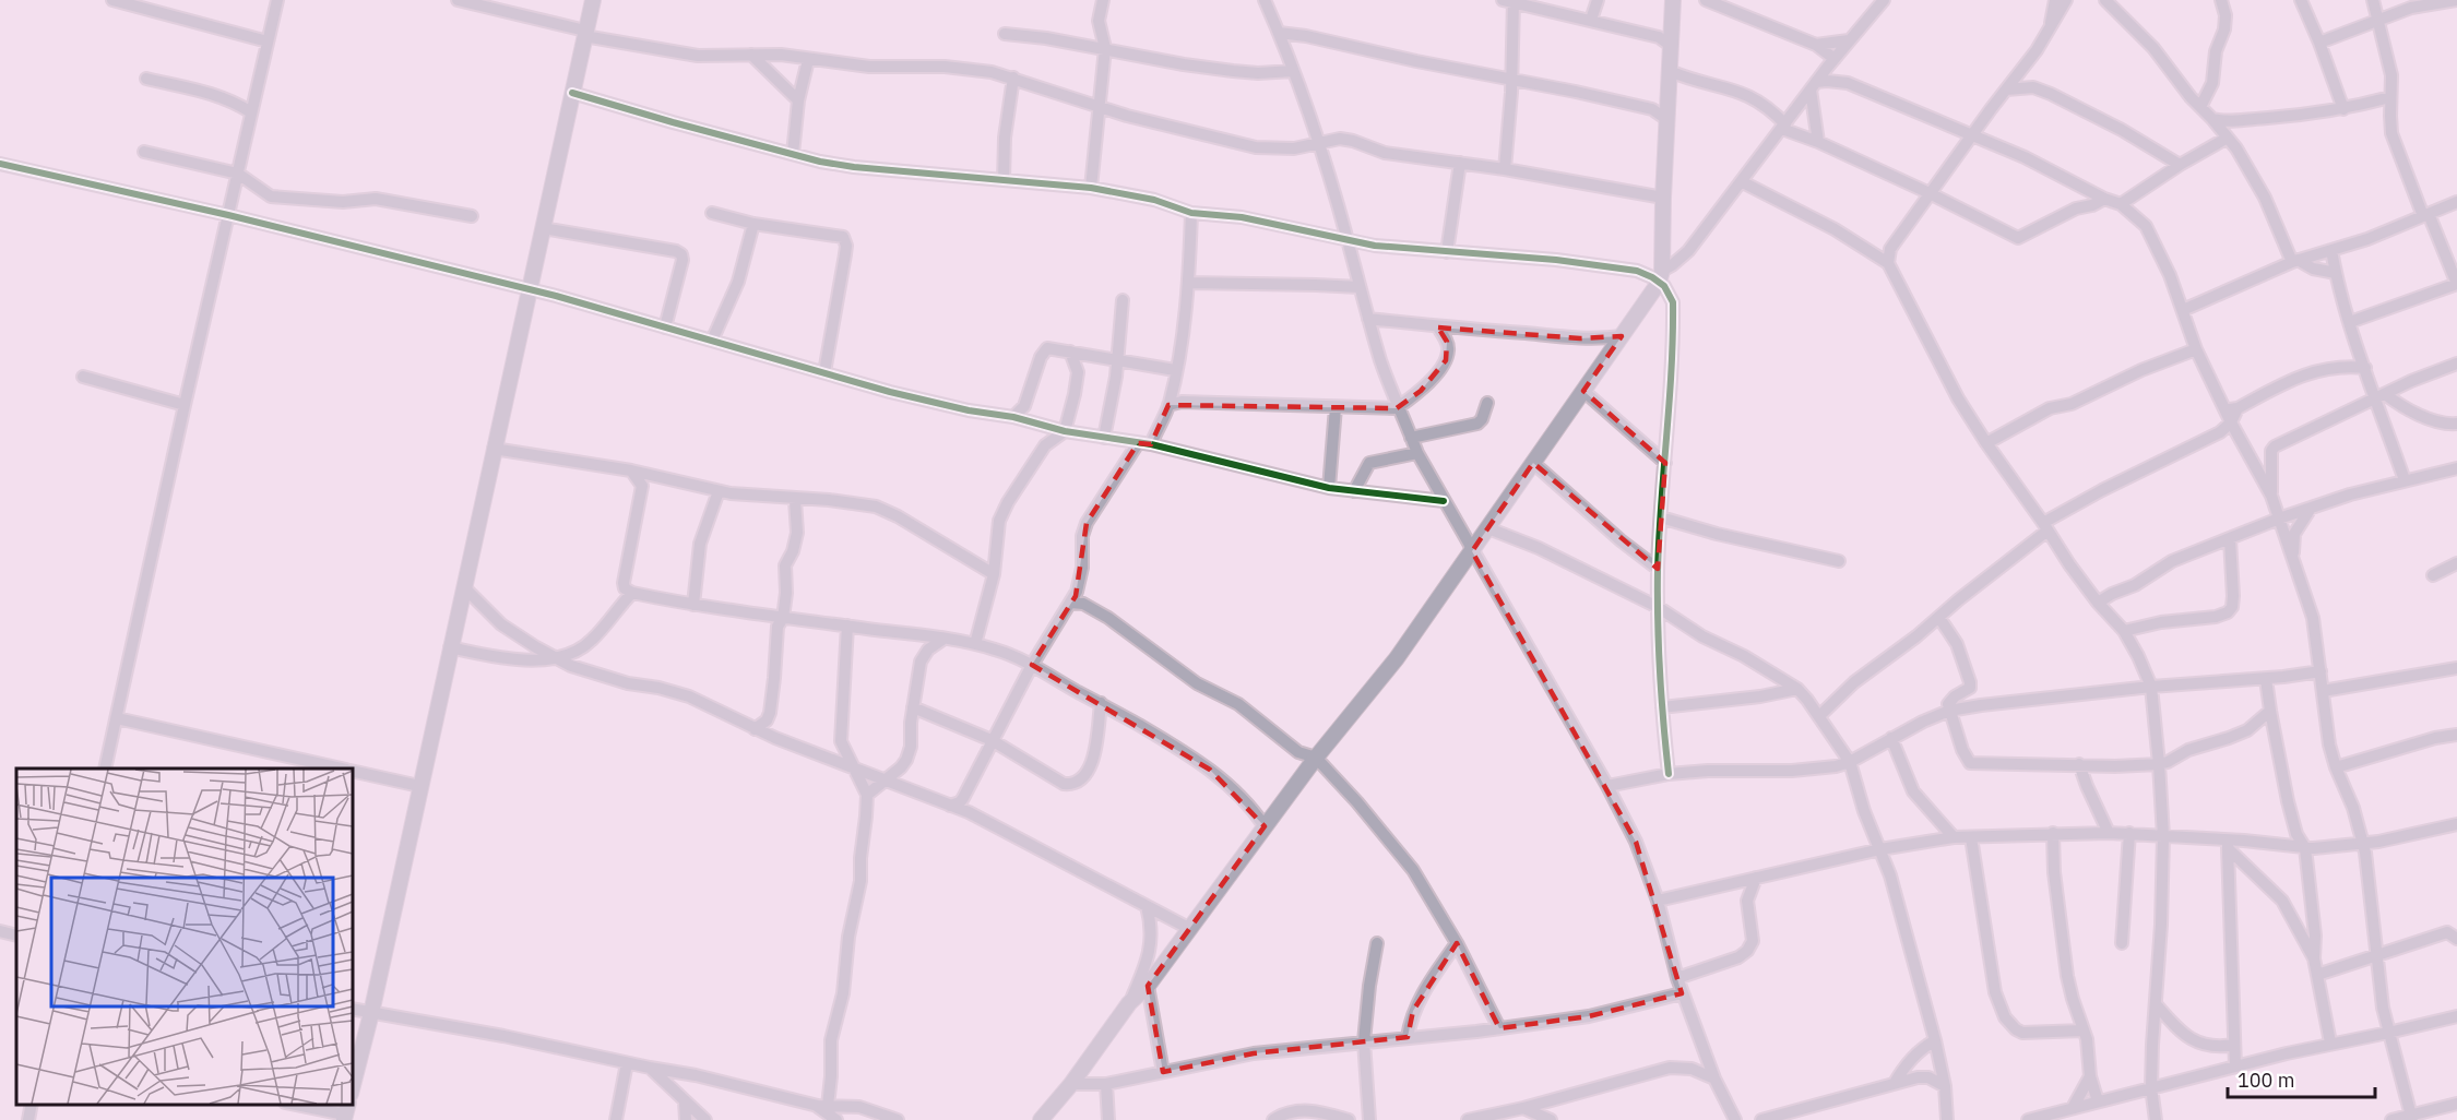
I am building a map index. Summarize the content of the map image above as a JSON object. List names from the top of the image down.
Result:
{
  "scale_bar": "100 m"
}
